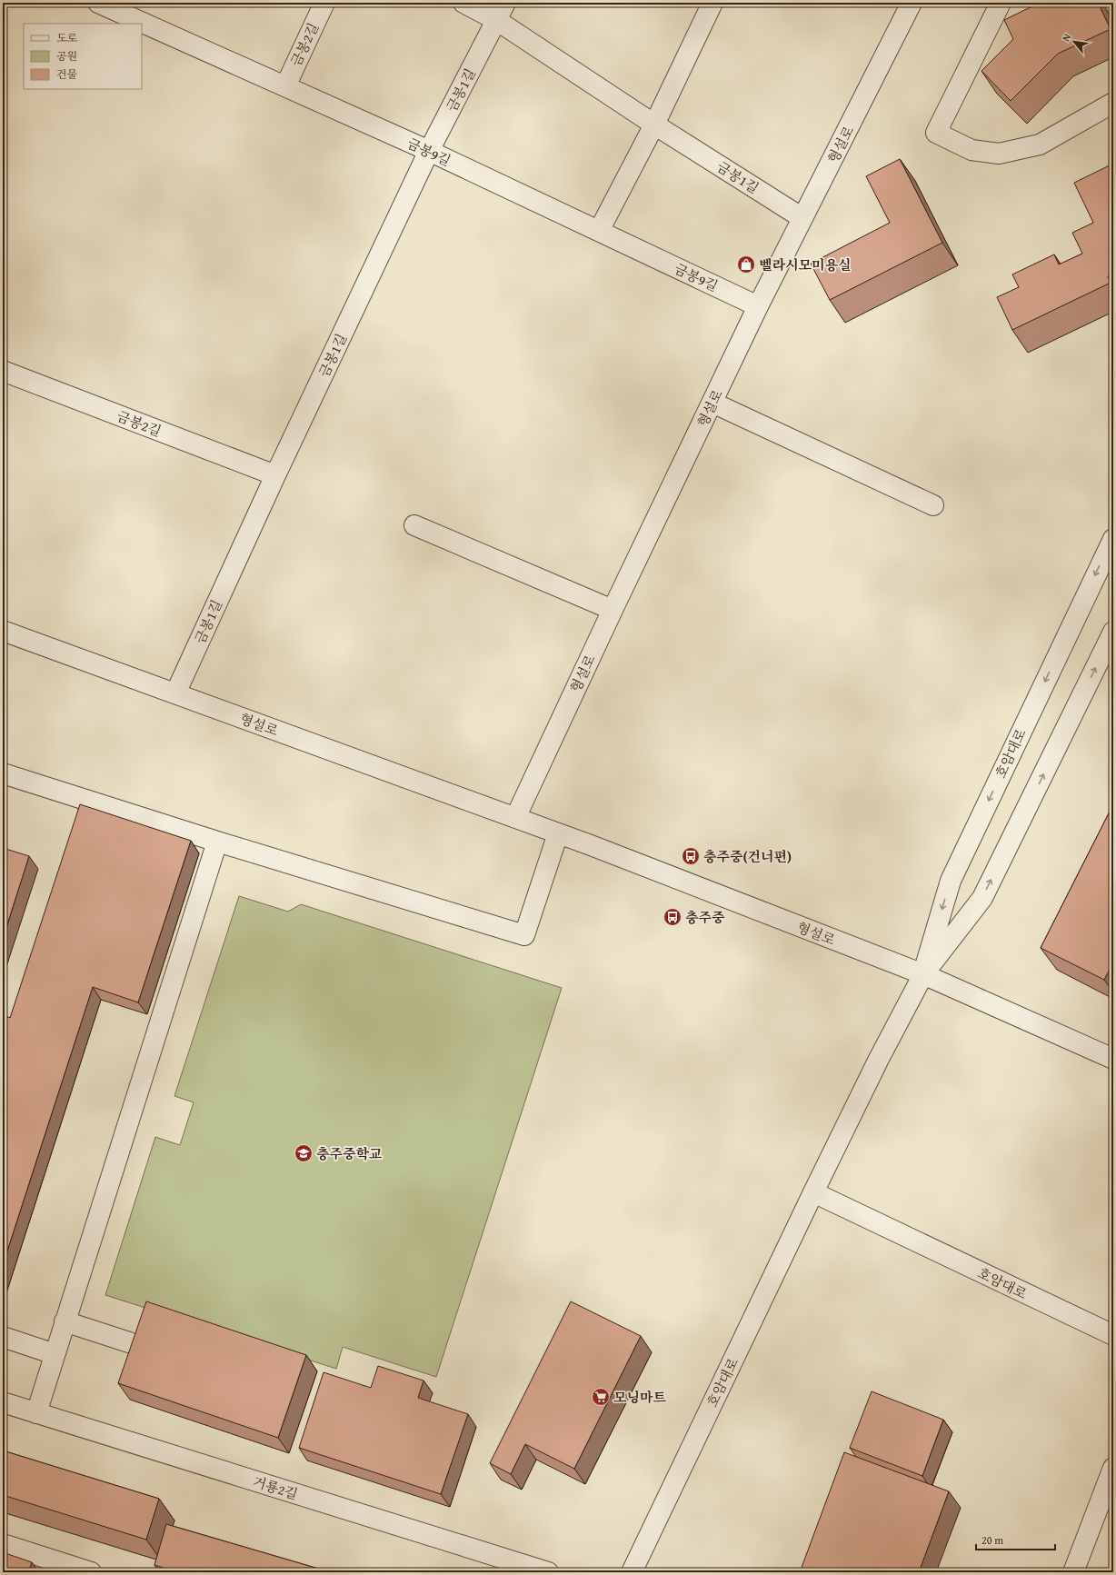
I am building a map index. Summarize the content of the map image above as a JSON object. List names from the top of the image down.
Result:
{
  "streets": {
    "street": [
      "금봉2길",
      "금봉1길",
      "형설로",
      "금봉9길",
      "호암대로",
      "거룡2길"
    ]
  },
  "crossings": [
    ["금봉2길", "금봉1길"],
    ["금봉2길", "금봉9길"],
    ["금봉1길", "형설로"],
    ["금봉1길", "금봉9길"],
    ["형설로", "금봉9길"],
    ["형설로", "호암대로"]
  ],
  "places": {
    "shop": ["벨라시모미용실"],
    "bus stop": ["충주중(건너편)", "충주중"],
    "school or university": ["충주중학교"],
    "supermarket": ["모닝마트"]
  },
  "legend": ["도로", "공원", "건물"],
  "scale_bar": "20 m",
  "north": "top left"
}
